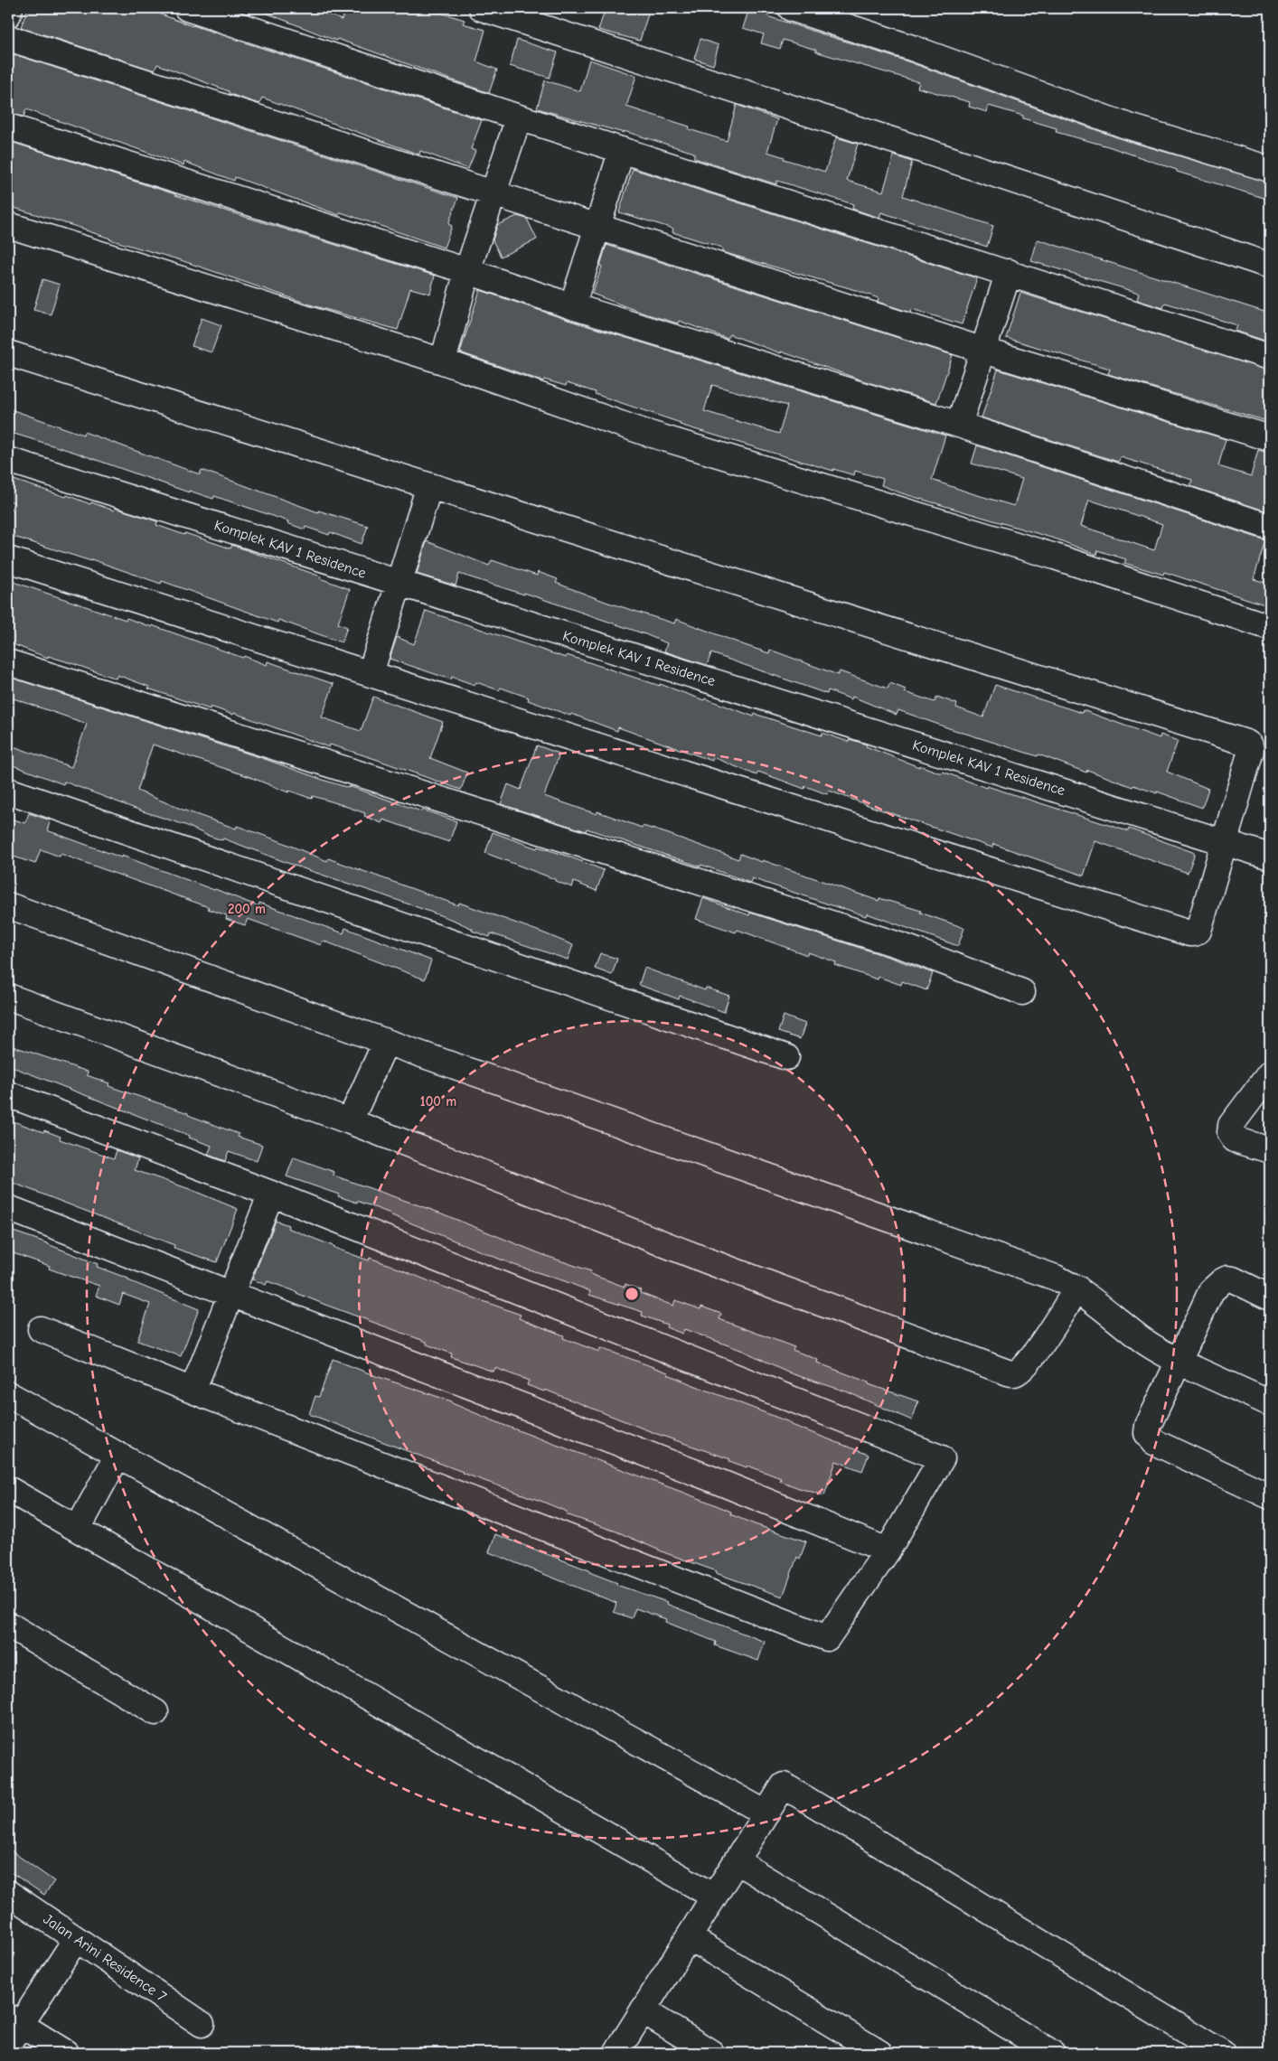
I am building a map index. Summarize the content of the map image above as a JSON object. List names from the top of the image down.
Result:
{
  "streets": {
    "street": ["Komplek KAV 1 Residence", "Jalan Arini Residence 7"]
  },
  "rings": ["200 m", "100 m"]
}
